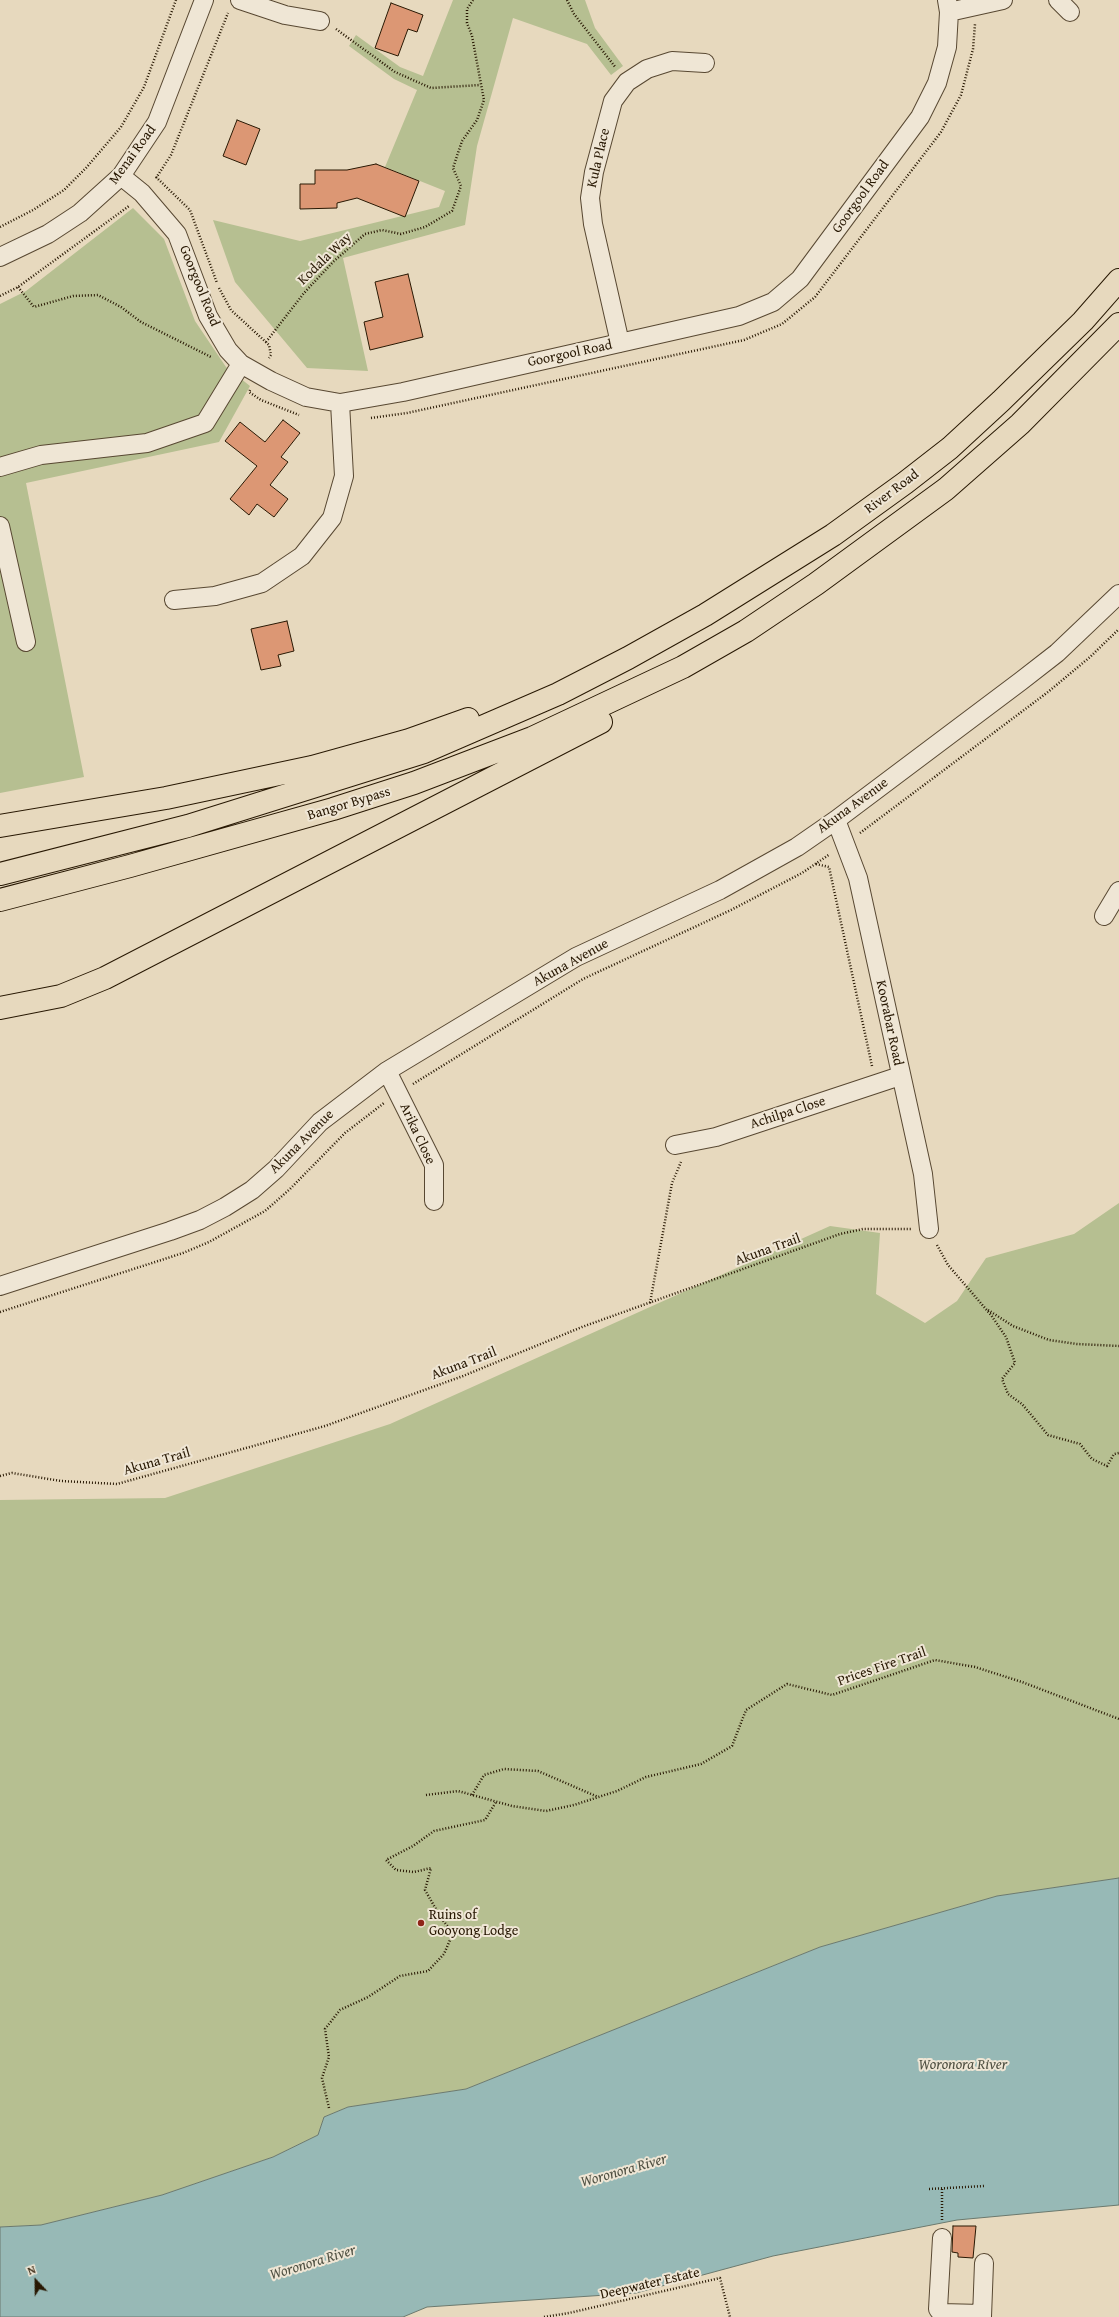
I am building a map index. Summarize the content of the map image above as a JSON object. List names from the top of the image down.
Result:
{
  "streets": {
    "main road": ["River Road", "Bangor Bypass"],
    "street": [
      "Menai Road",
      "Kula Place",
      "Goorgool Road",
      "Akuna Avenue",
      "Koorabar Road",
      "Achilpa Close",
      "Arika Close"
    ],
    "path": [
      "Kodala Way",
      "Akuna Trail",
      "Prices Fire Trail",
      "Deepwater Estate"
    ]
  },
  "crossings": [
    ["Menai Road", "Goorgool Road"],
    ["Kula Place", "Goorgool Road"],
    ["River Road", "Bangor Bypass"],
    ["Akuna Avenue", "Koorabar Road"],
    ["Akuna Avenue", "Arika Close"],
    ["Koorabar Road", "Achilpa Close"],
    ["Koorabar Road", "Akuna Trail"]
  ],
  "water": ["Woronora River"],
  "places": ["Ruins of Gooyong Lodge"],
  "north": "top"
}
